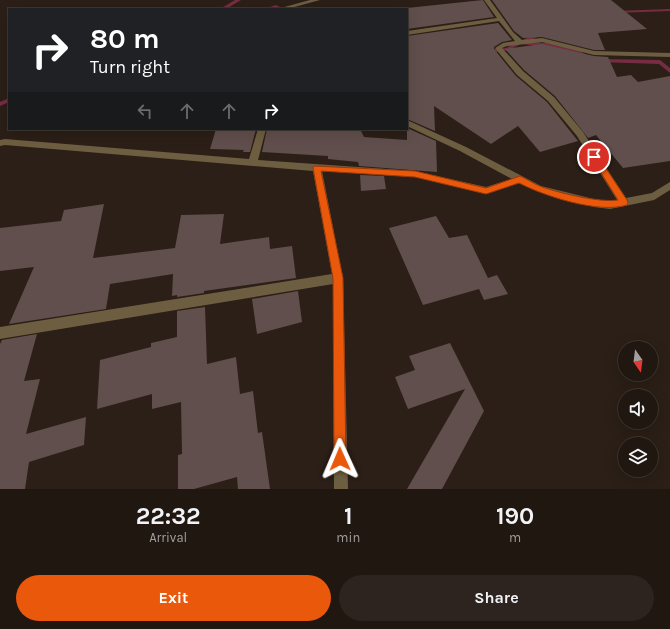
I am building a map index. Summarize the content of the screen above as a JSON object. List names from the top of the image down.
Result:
{
  "north": "bottom",
  "page": {
    "turn": ["80 m", "Turn right"],
    "eta": [
      "22:32",
      "Arrival",
      "1",
      "min",
      "190",
      "m"
    ],
    "buttons": ["Exit", "Share"]
  }
}
